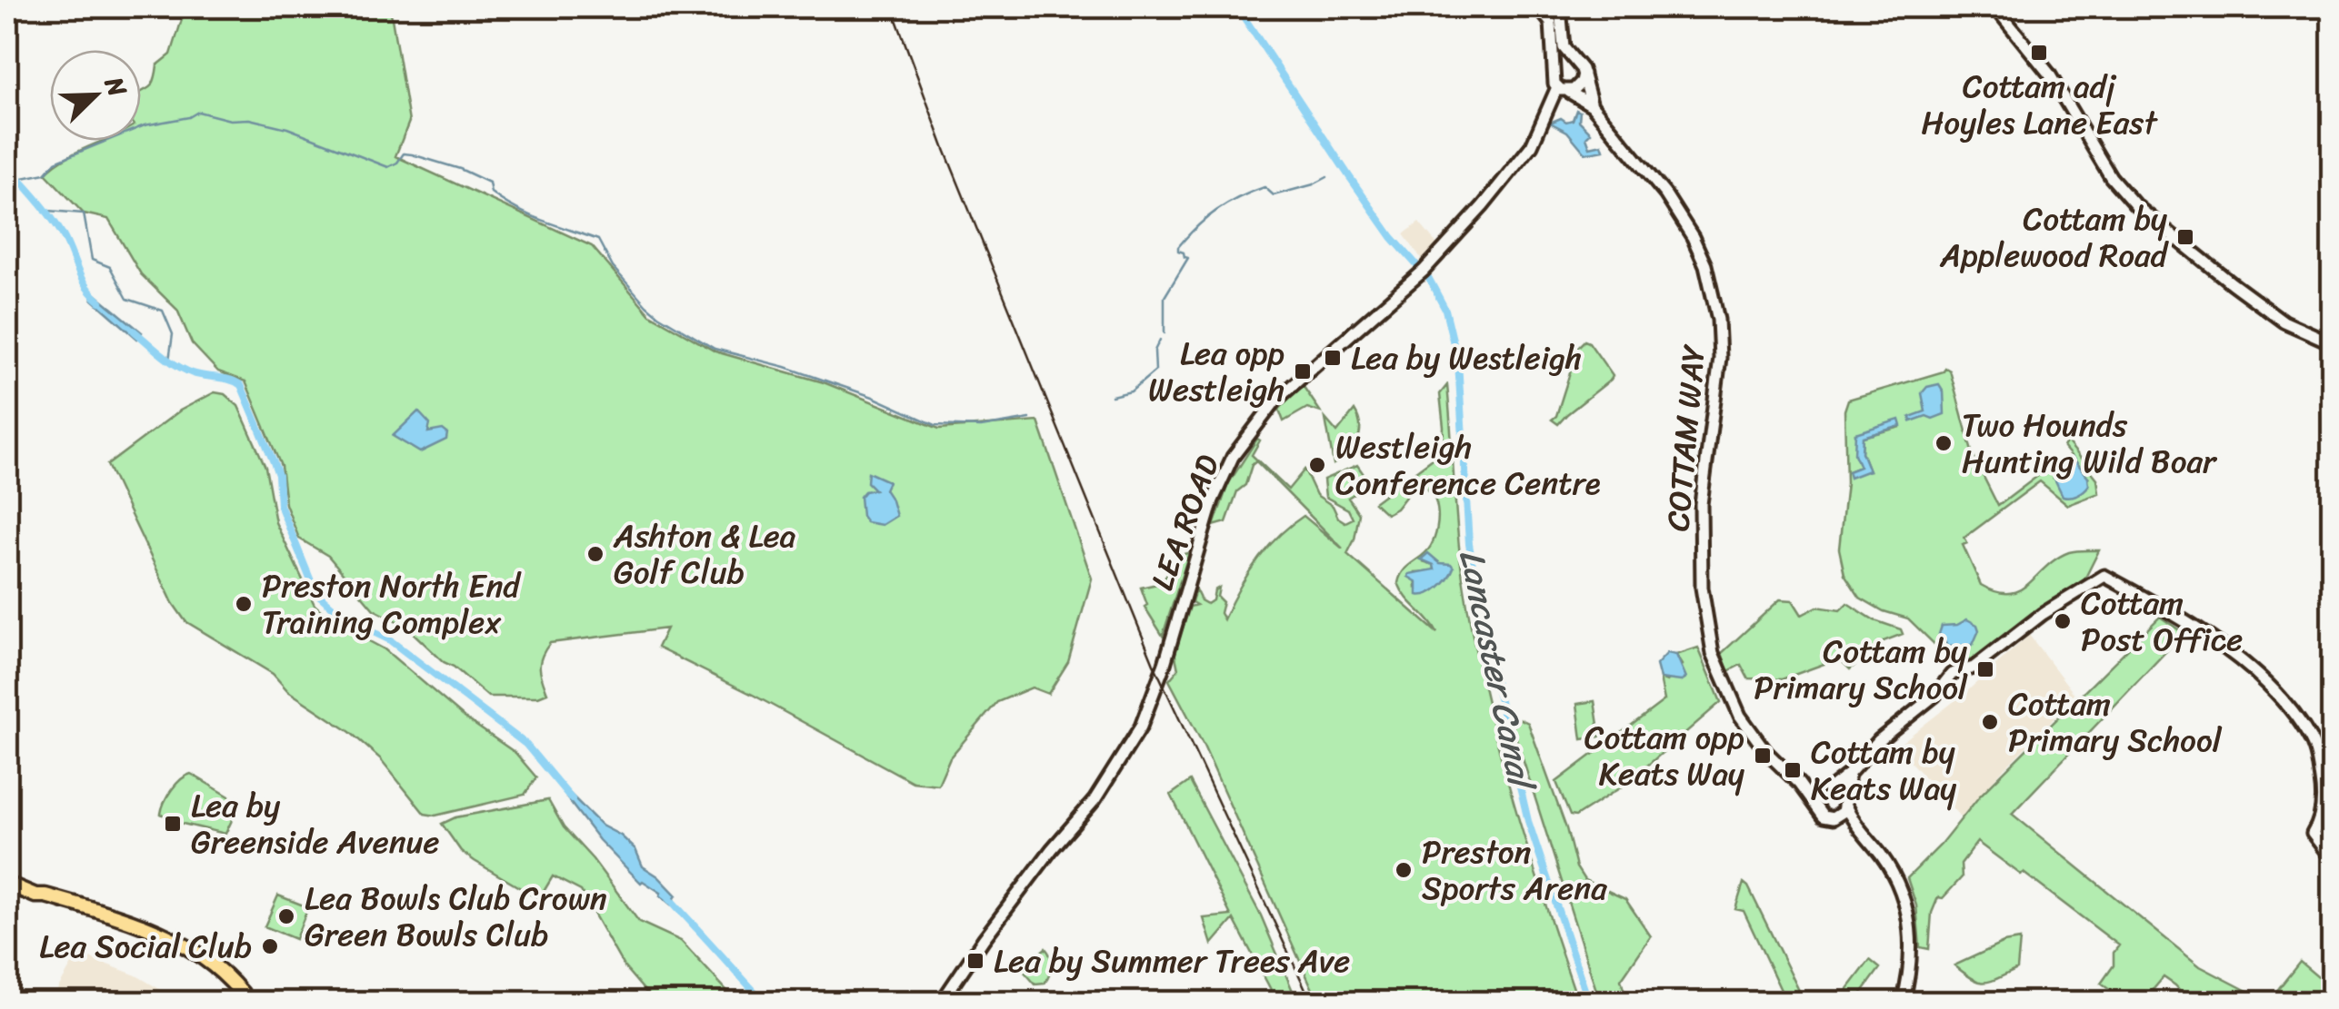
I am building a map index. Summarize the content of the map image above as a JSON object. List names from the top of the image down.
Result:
{
  "streets": {
    "street": ["COTTAM WAY", "LEA ROAD"]
  },
  "crossings": [
    ["COTTAM WAY", "LEA ROAD"]
  ],
  "water": ["Lancaster Canal"],
  "places": {
    "transit": [
      "Cottam adj Hoyles Lane East",
      "Cottam by Applewood Road",
      "Lea by Westleigh",
      "Lea opp Westleigh",
      "Cottam by Primary School",
      "Cottam opp Keats Way",
      "Cottam by Keats Way",
      "Lea by Greenside Avenue",
      "Lea by Summer Trees Ave"
    ],
    "other": [
      "Two Hounds Hunting Wild Boar",
      "Westleigh Conference Centre",
      "Ashton & Lea Golf Club",
      "Preston North End Training Complex",
      "Cottam Post Office",
      "Cottam Primary School",
      "Preston Sports Arena",
      "Lea Bowls Club Crown Green Bowls Club",
      "Lea Social Club"
    ]
  },
  "north": "top right"
}
